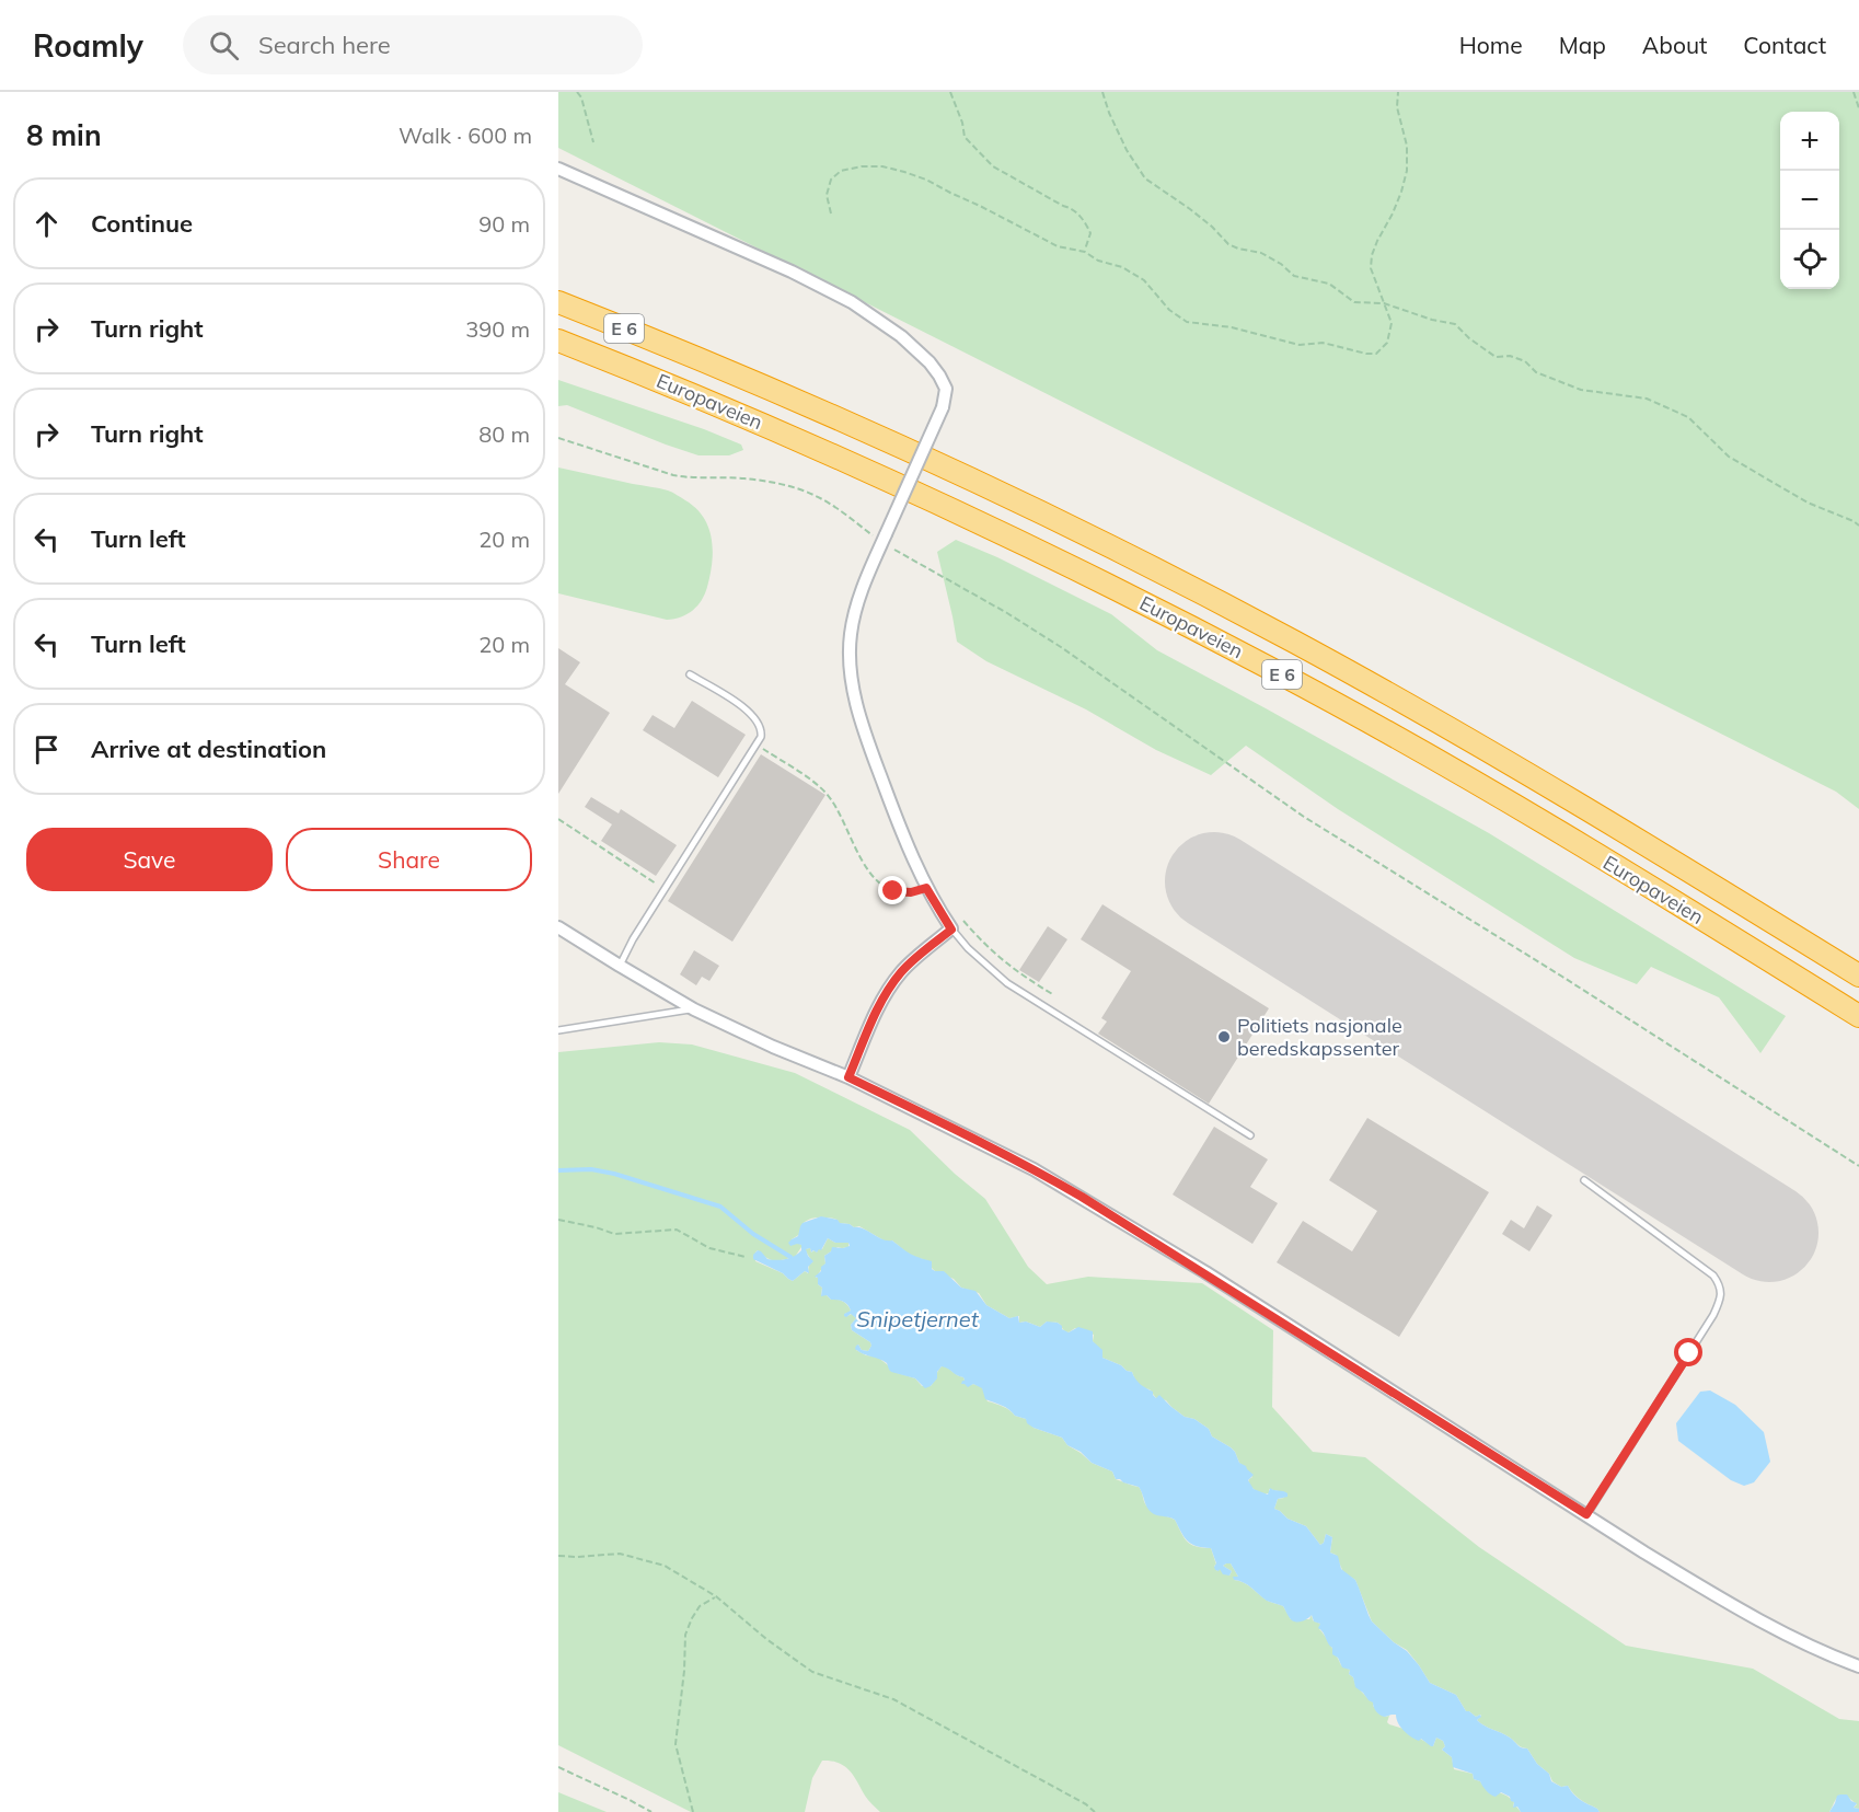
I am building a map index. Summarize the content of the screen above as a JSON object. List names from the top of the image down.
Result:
{
  "streets": {
    "highway": ["E 6", "Europaveien"]
  },
  "water": ["Snipetjernet"],
  "places": ["Politiets nasjonale beredskapssenter"],
  "page": {
    "header": "Roamly",
    "search": "Search here",
    "nav": [
      "Home",
      "Map",
      "About",
      "Contact"
    ],
    "heading": ["8 min", "Walk · 600 m"],
    "map_buttons": ["+", "−"],
    "list": [
      ["Continue", "90 m"],
      ["Turn right", "390 m"],
      ["Turn right", "80 m"],
      ["Turn left", "20 m"],
      ["Turn left", "20 m"],
      "Arrive at destination"
    ],
    "buttons": ["Save", "Share"]
  }
}
